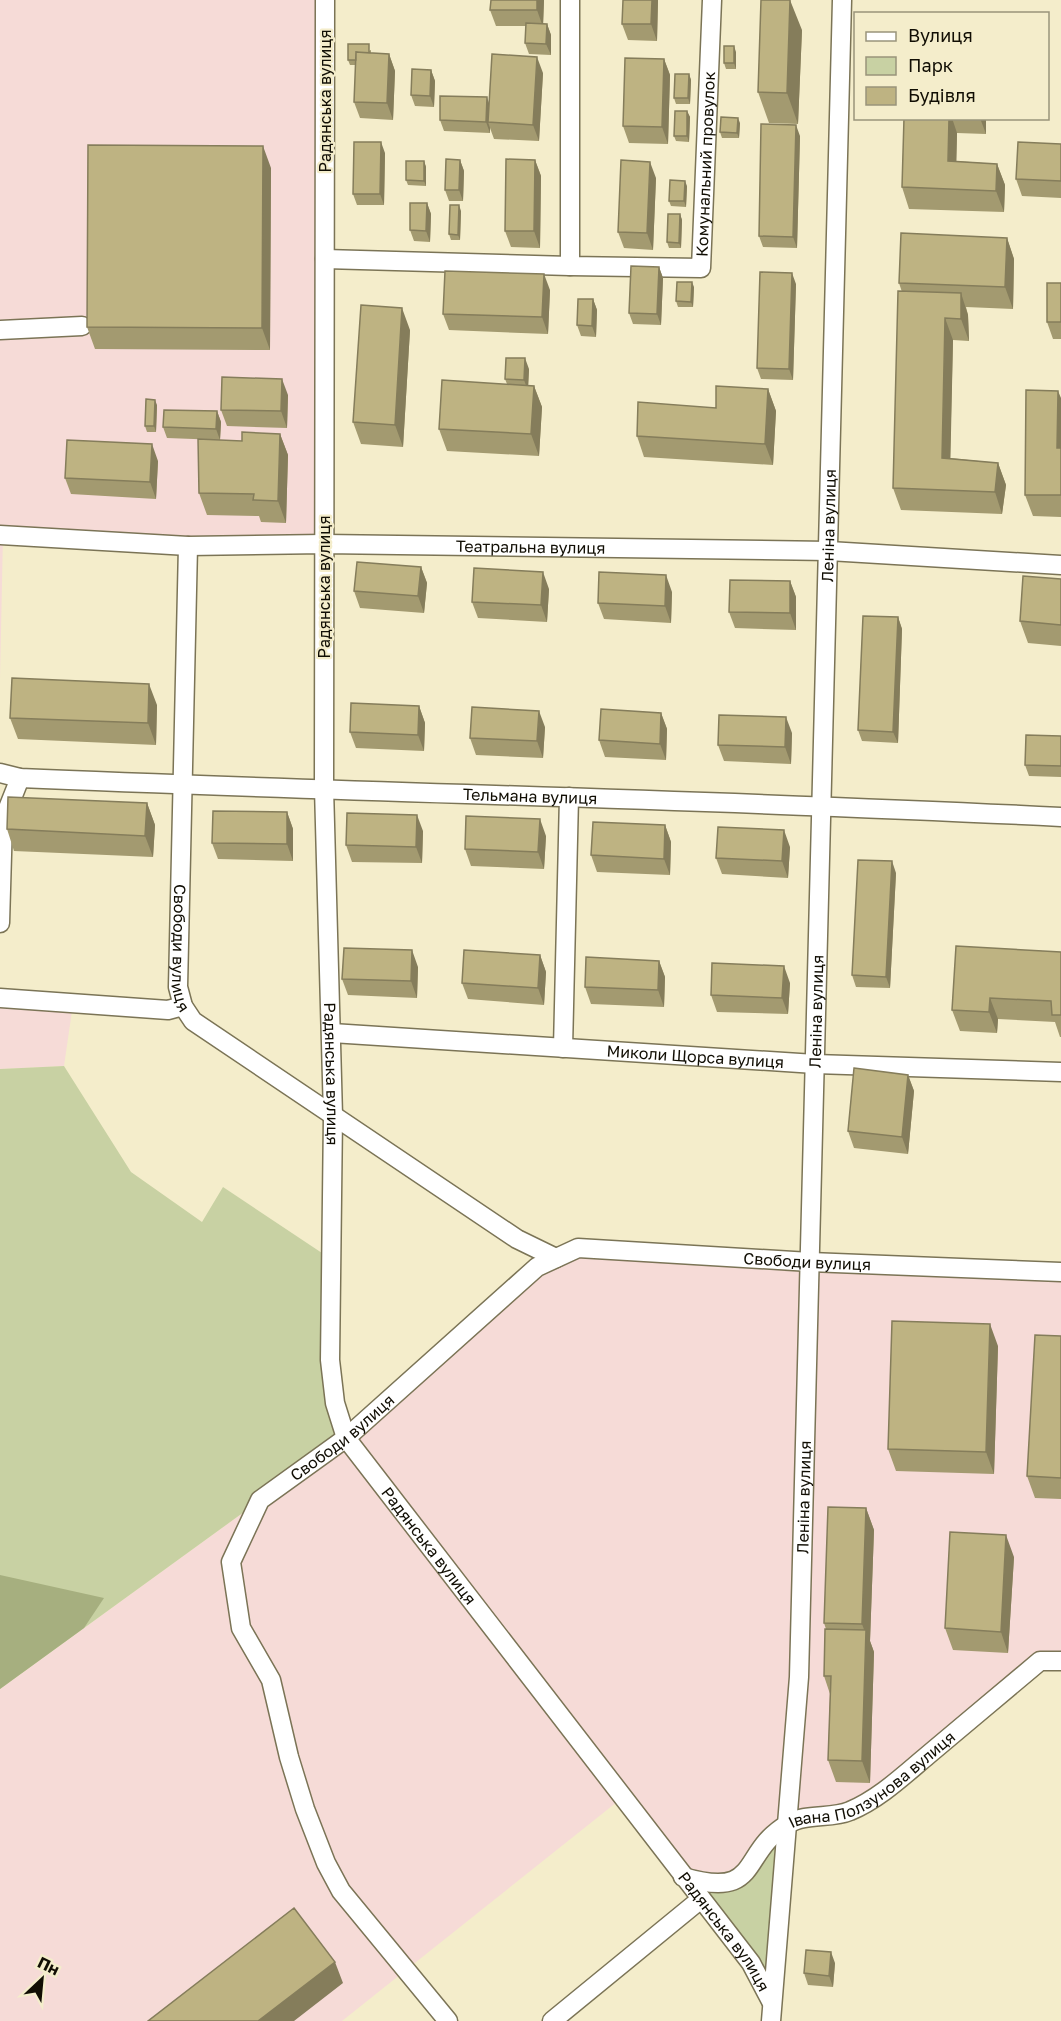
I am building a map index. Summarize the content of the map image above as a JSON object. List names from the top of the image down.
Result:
{
  "streets": {
    "street": [
      "Радянська вулиця",
      "Комунальний провулок",
      "Леніна вулиця",
      "Театральна вулиця",
      "Тельмана вулиця",
      "Свободи вулиця",
      "Миколи Щорса вулиця",
      "Івана Ползунова вулиця"
    ]
  },
  "crossings": [
    ["Радянська вулиця", "Комунальний провулок"],
    ["Радянська вулиця", "Леніна вулиця"],
    ["Радянська вулиця", "Театральна вулиця"],
    ["Радянська вулиця", "Тельмана вулиця"],
    ["Радянська вулиця", "Свободи вулиця"],
    ["Радянська вулиця", "Миколи Щорса вулиця"],
    ["Радянська вулиця", "Івана Ползунова вулиця"],
    ["Леніна вулиця", "Театральна вулиця"],
    ["Леніна вулиця", "Тельмана вулиця"],
    ["Леніна вулиця", "Свободи вулиця"],
    ["Леніна вулиця", "Миколи Щорса вулиця"],
    ["Леніна вулиця", "Івана Ползунова вулиця"],
    ["Театральна вулиця", "Свободи вулиця"],
    ["Тельмана вулиця", "Свободи вулиця"]
  ],
  "legend": ["Вулиця", "Парк", "Будівля"],
  "north": "top right"
}
